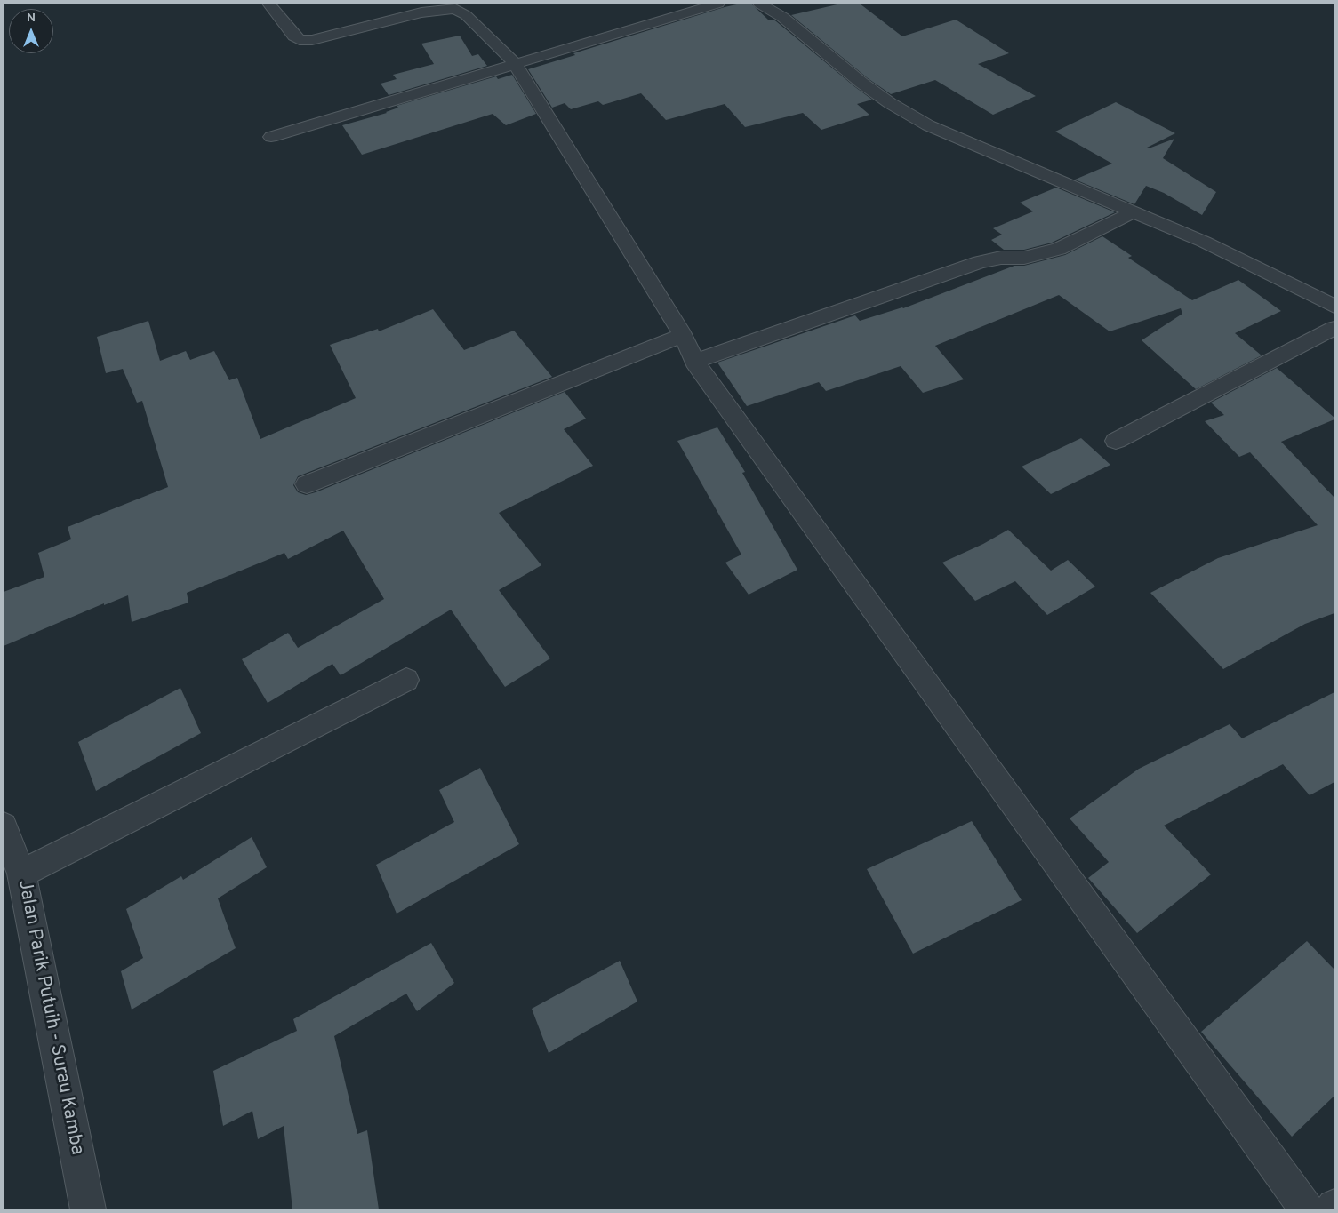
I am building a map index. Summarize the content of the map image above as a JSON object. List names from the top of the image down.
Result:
{
  "streets": {
    "street": ["Jalan Parik Putuih - Surau Kamba"]
  },
  "north": "top"
}
